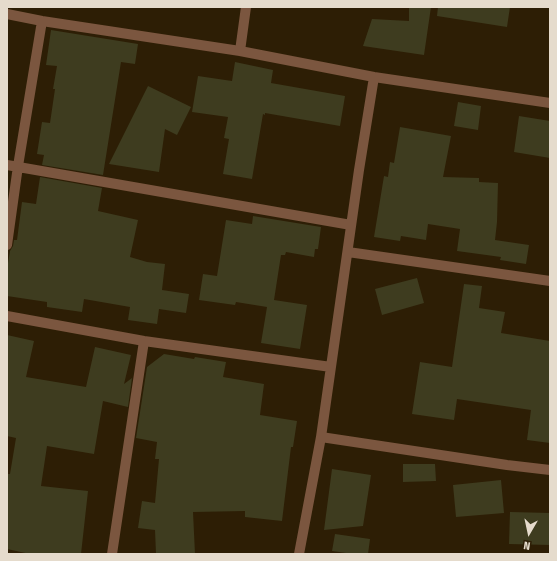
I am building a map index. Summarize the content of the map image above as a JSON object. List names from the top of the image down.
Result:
{
  "north": "bottom"
}
